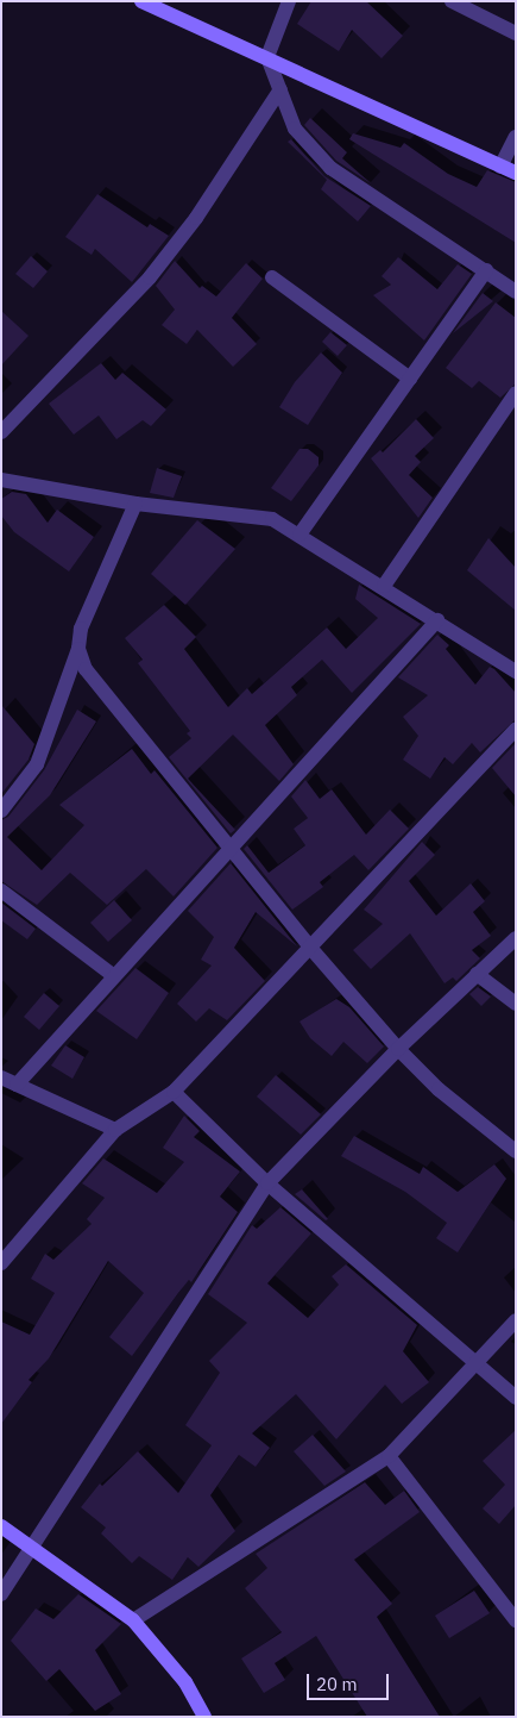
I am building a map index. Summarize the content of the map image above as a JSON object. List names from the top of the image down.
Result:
{
  "scale_bar": "20 m"
}
